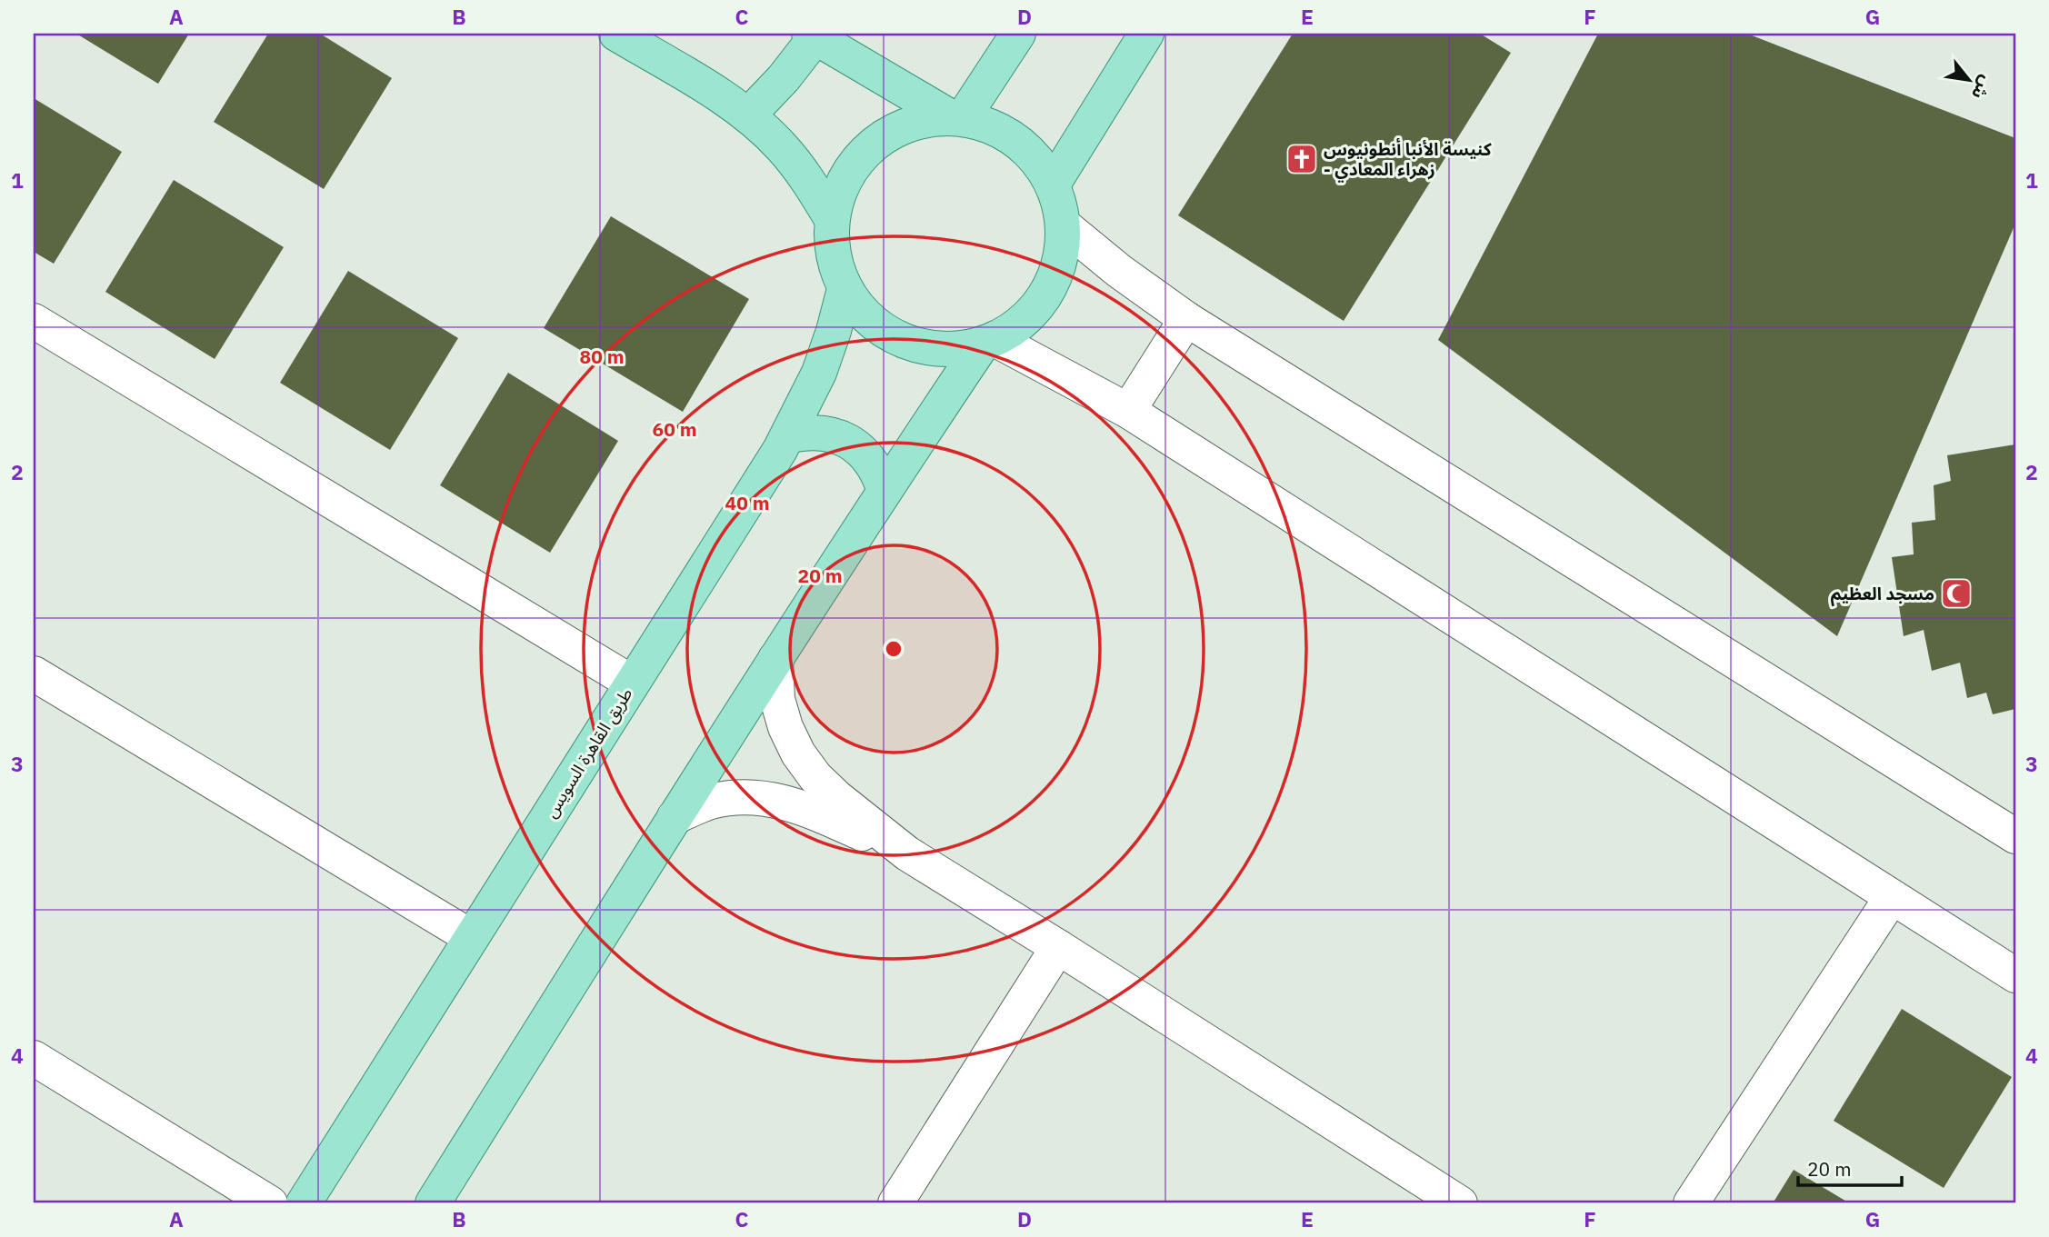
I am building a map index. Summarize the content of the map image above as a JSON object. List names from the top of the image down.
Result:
{
  "streets": {
    "main road": ["طريق القاهرة السويس"]
  },
  "places": {
    "church": ["كنيسة الأنبا أنطونيوس - زهراء المعادي"],
    "mosque": ["مسجد العظيم"]
  },
  "scale_bar": "20 m",
  "north": "bottom right",
  "grid": {
    "columns": [
      "A",
      "B",
      "C",
      "D",
      "E",
      "F",
      "G"
    ],
    "rows": [
      "1",
      "2",
      "3",
      "4"
    ]
  },
  "rings": [
    "80 m",
    "60 m",
    "40 m",
    "20 m"
  ]
}
